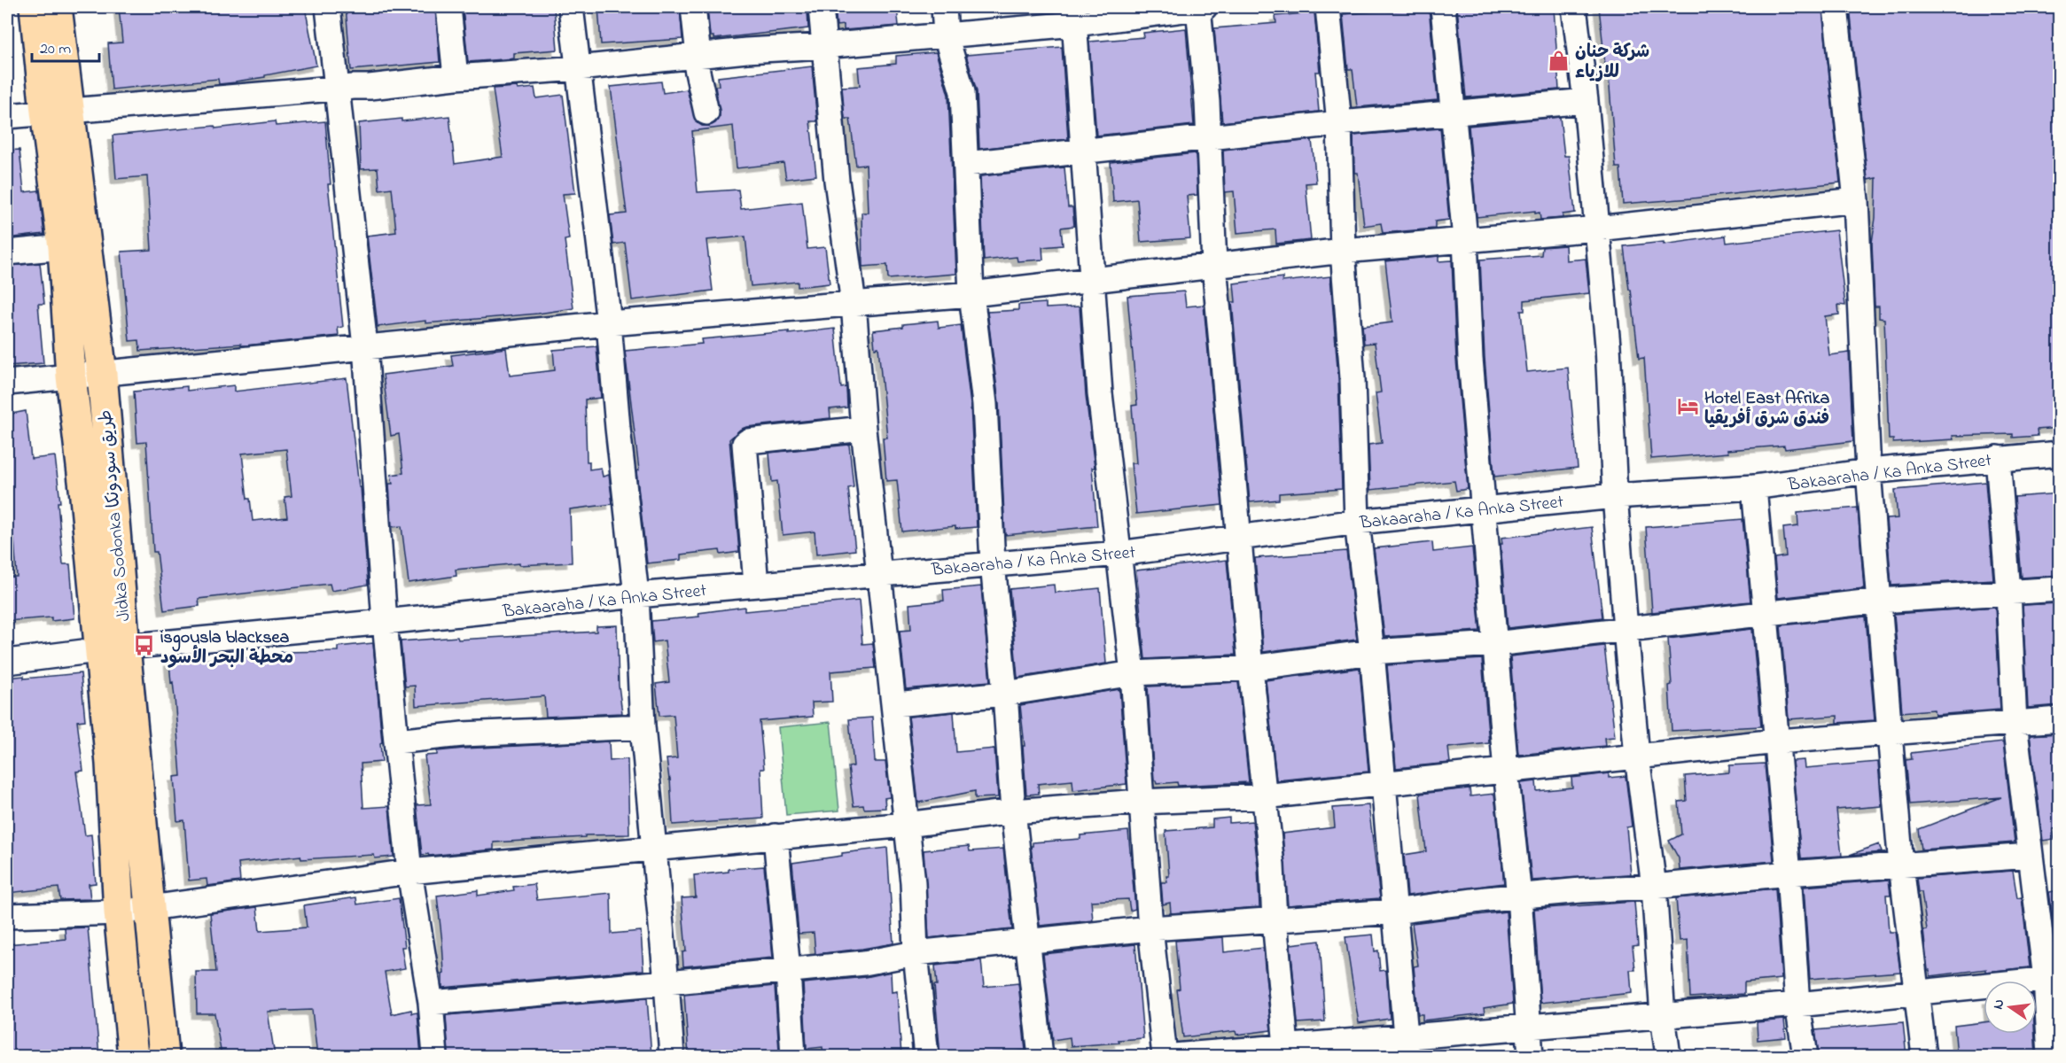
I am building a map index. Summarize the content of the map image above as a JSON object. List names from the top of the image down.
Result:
{
  "streets": {
    "main road": ["Jidka Sodonka طريق سودونكا"],
    "street": ["Bakaaraha / Ka Anka Street"]
  },
  "crossings": [
    ["Bakaaraha / Ka Anka Street", "Jidka Sodonka طريق سودونكا"]
  ],
  "places": {
    "shop": ["شركة حنان للازياء"],
    "hotel": ["Hotel East Afrika فندق شرق أفريقيا"],
    "bus stop": ["isgoysla blacksea محطة البحر الأسود"]
  },
  "scale_bar": "20 m",
  "north": "left"
}
